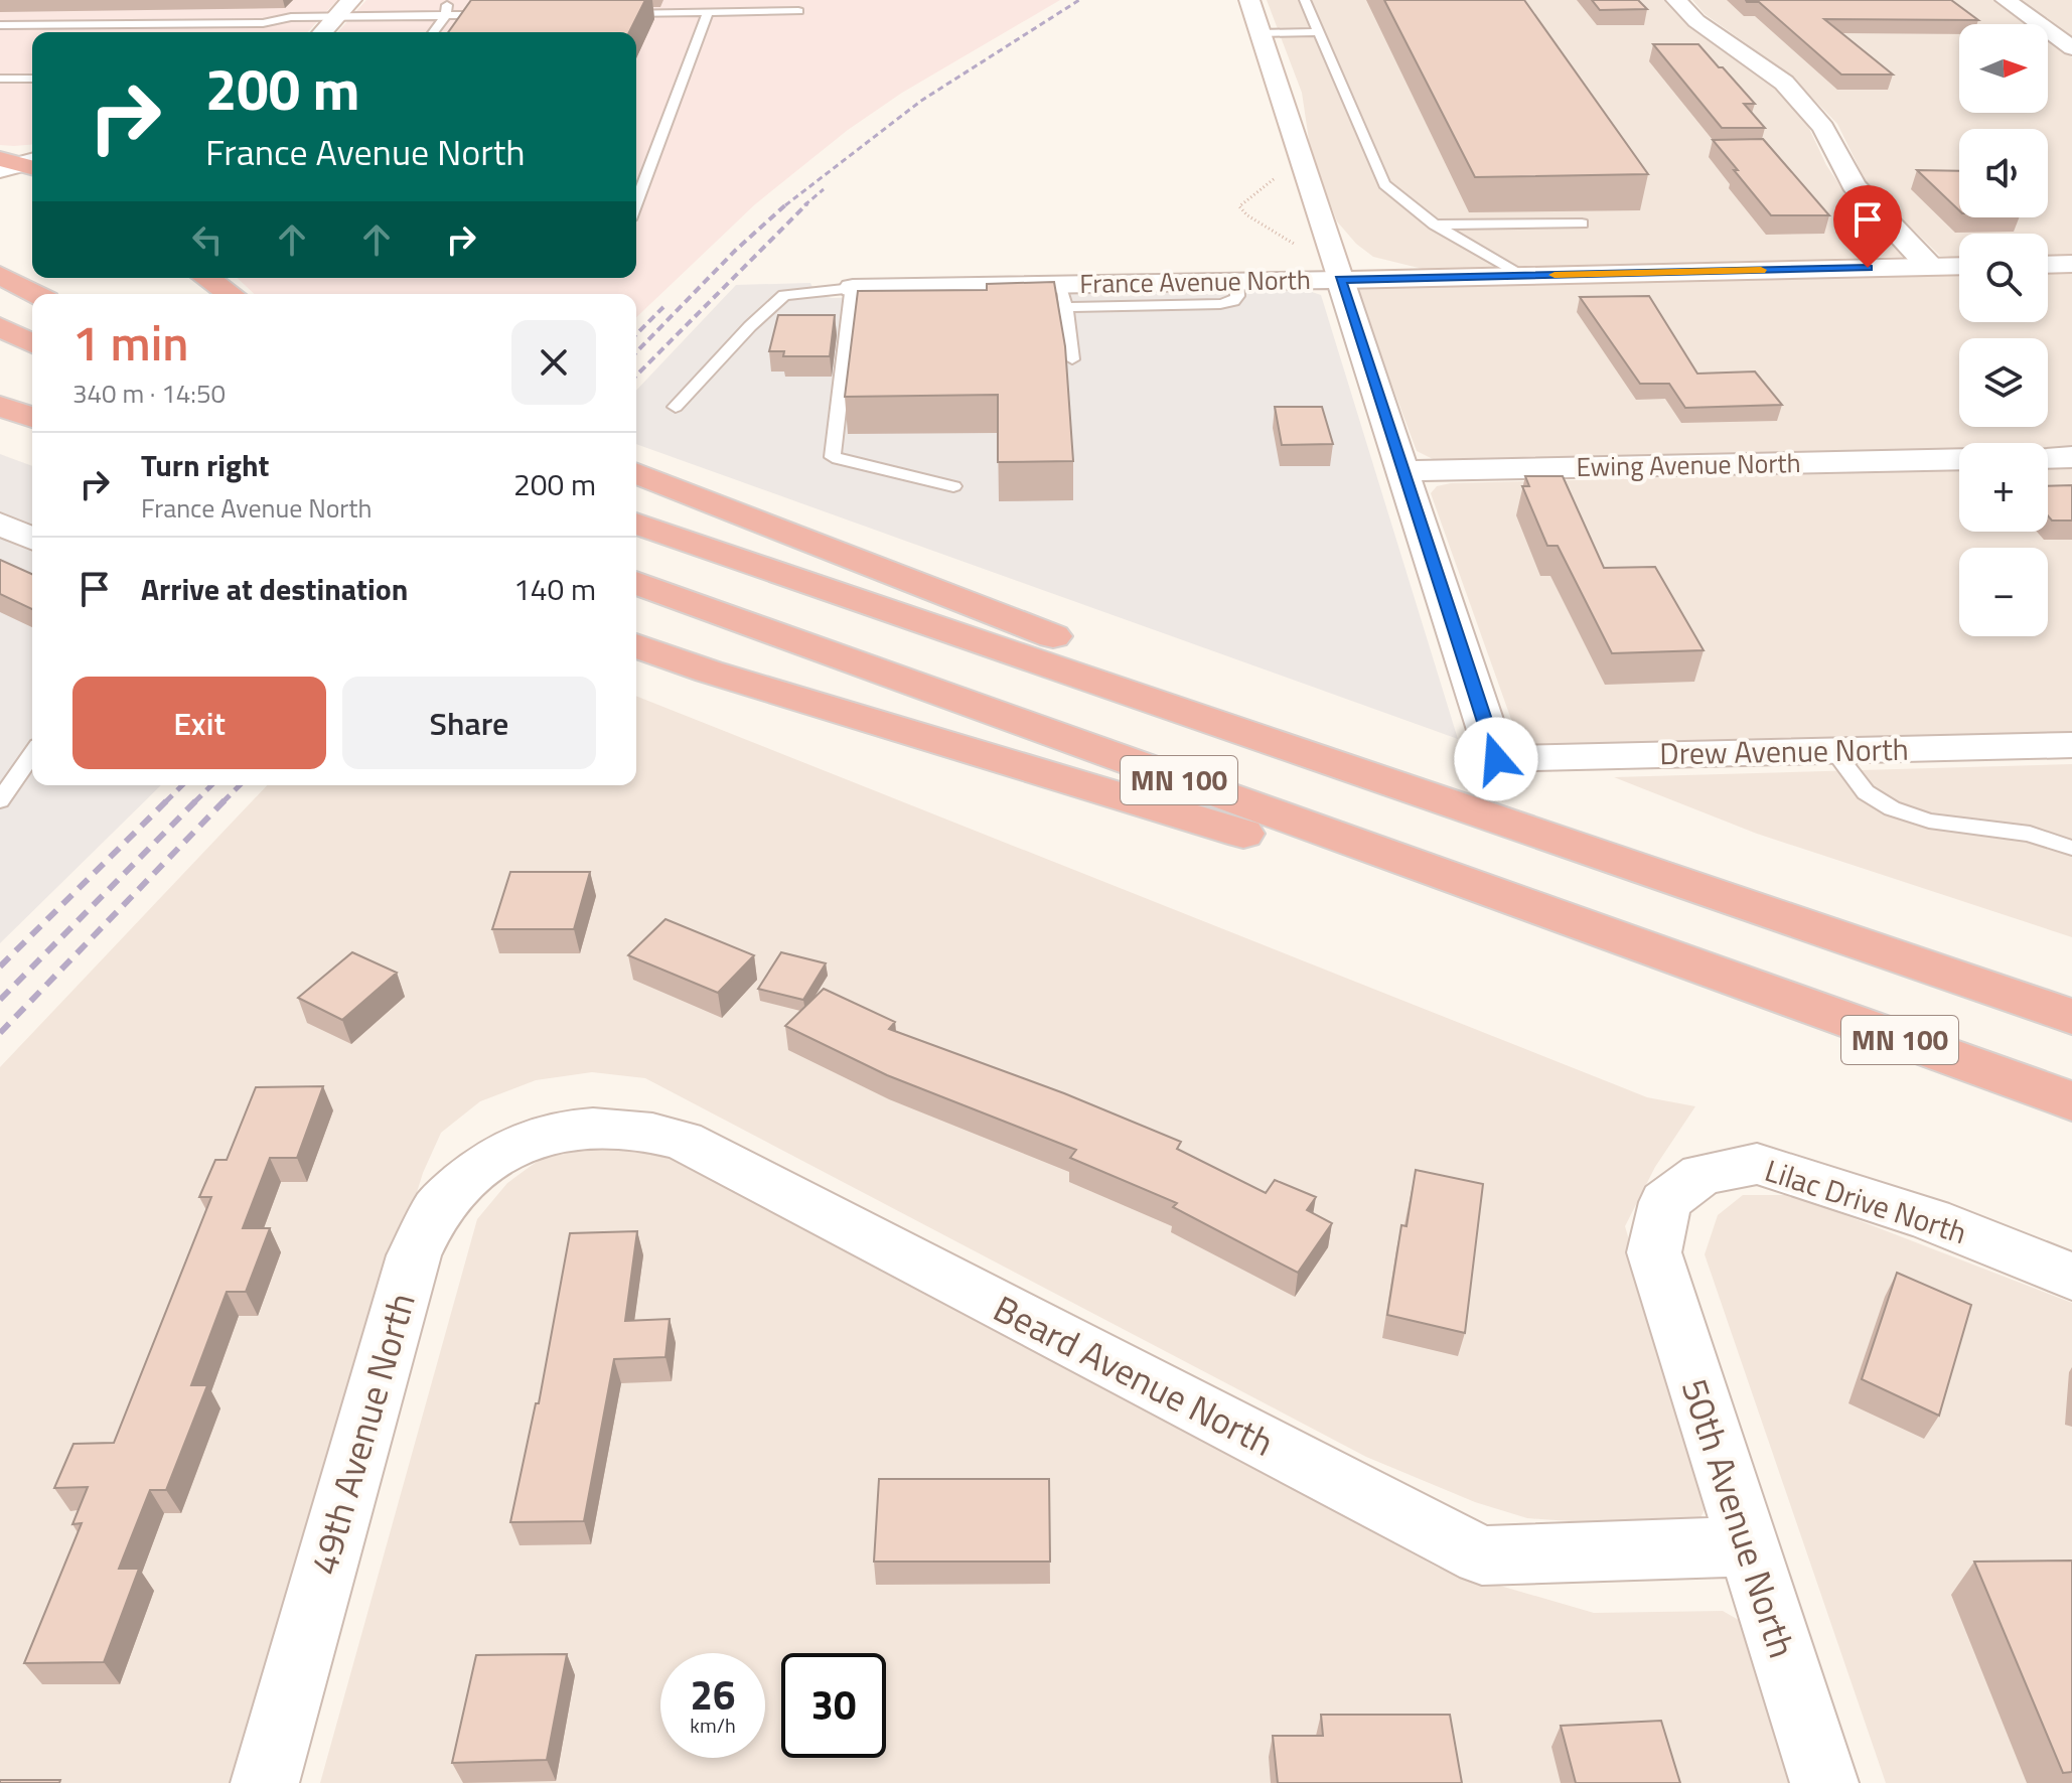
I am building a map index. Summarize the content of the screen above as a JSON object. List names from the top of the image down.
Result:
{
  "streets": {
    "highway": ["MN 100"],
    "street": [
      "France Avenue North",
      "Ewing Avenue North",
      "Drew Avenue North",
      "Lilac Drive North",
      "Beard Avenue North",
      "49th Avenue North",
      "50th Avenue North"
    ]
  },
  "crossings": [
    ["Ewing Avenue North", "Drew Avenue North"],
    ["Lilac Drive North", "50th Avenue North"],
    ["Beard Avenue North", "49th Avenue North"],
    ["Beard Avenue North", "50th Avenue North"]
  ],
  "north": "right",
  "page": {
    "map_buttons": ["+", "−"],
    "turn": ["200 m", "France Avenue North"],
    "heading": ["1 min", "340 m · 14:50"],
    "list": [
      {
        "name": "Turn right",
        "note": "France Avenue North",
        "value": "200 m"
      },
      {
        "name": "Arrive at destination",
        "value": "140 m"
      }
    ],
    "buttons": ["Exit", "Share"],
    "speed": "26 km/h",
    "limit": "30"
  }
}
